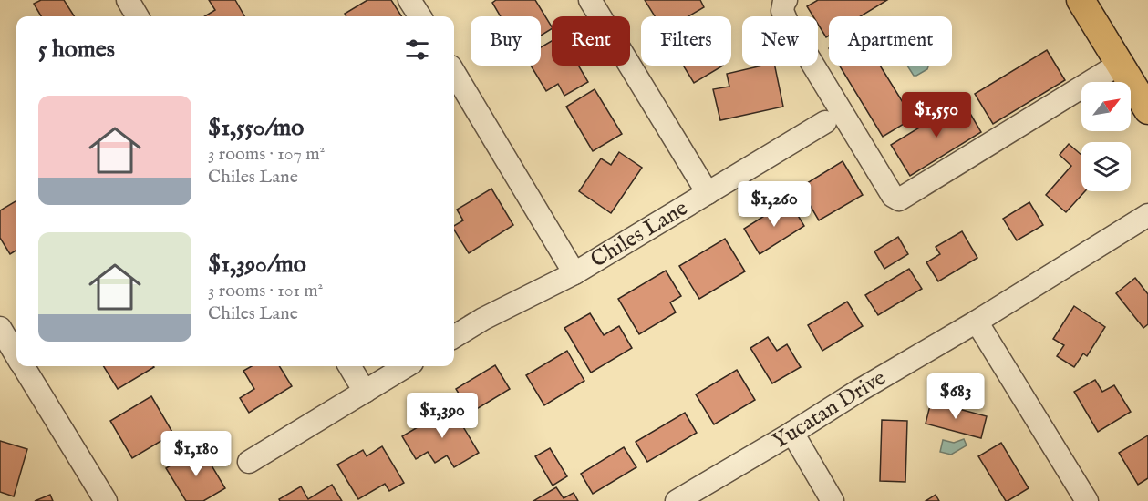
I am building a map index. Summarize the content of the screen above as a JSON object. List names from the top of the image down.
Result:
{
  "streets": {
    "street": ["Chiles Lane", "Yucatan Drive"]
  },
  "north": "top right",
  "page": {
    "chip": [
      "Buy",
      "Rent",
      "Filters",
      "New",
      "Apartment"
    ],
    "heading": "5 homes",
    "list": [
      {
        "name": "$1,550/mo",
        "note": "3 rooms · 107 m² · Chiles Lane"
      },
      {
        "name": "$1,390/mo",
        "note": "3 rooms · 101 m² · Chiles Lane"
      }
    ],
    "price": [
      "$1,550",
      "$1,260",
      "$683",
      "$1,390",
      "$1,180"
    ]
  }
}
